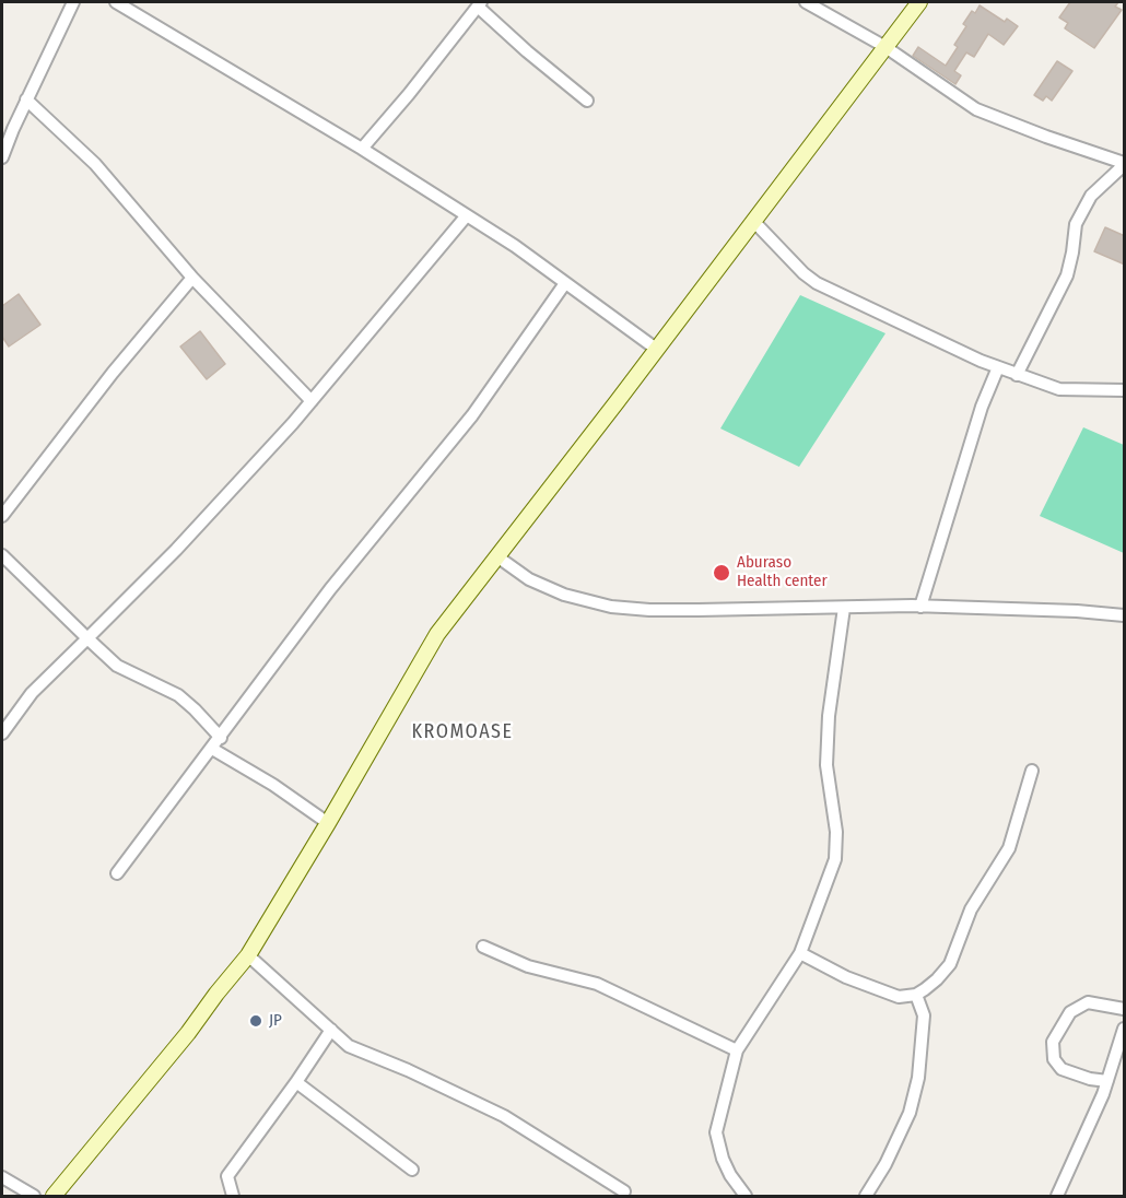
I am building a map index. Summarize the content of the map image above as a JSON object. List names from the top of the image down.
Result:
{
  "districts": ["KROMOASE"],
  "places": ["Aburaso Health center", "JP"]
}
